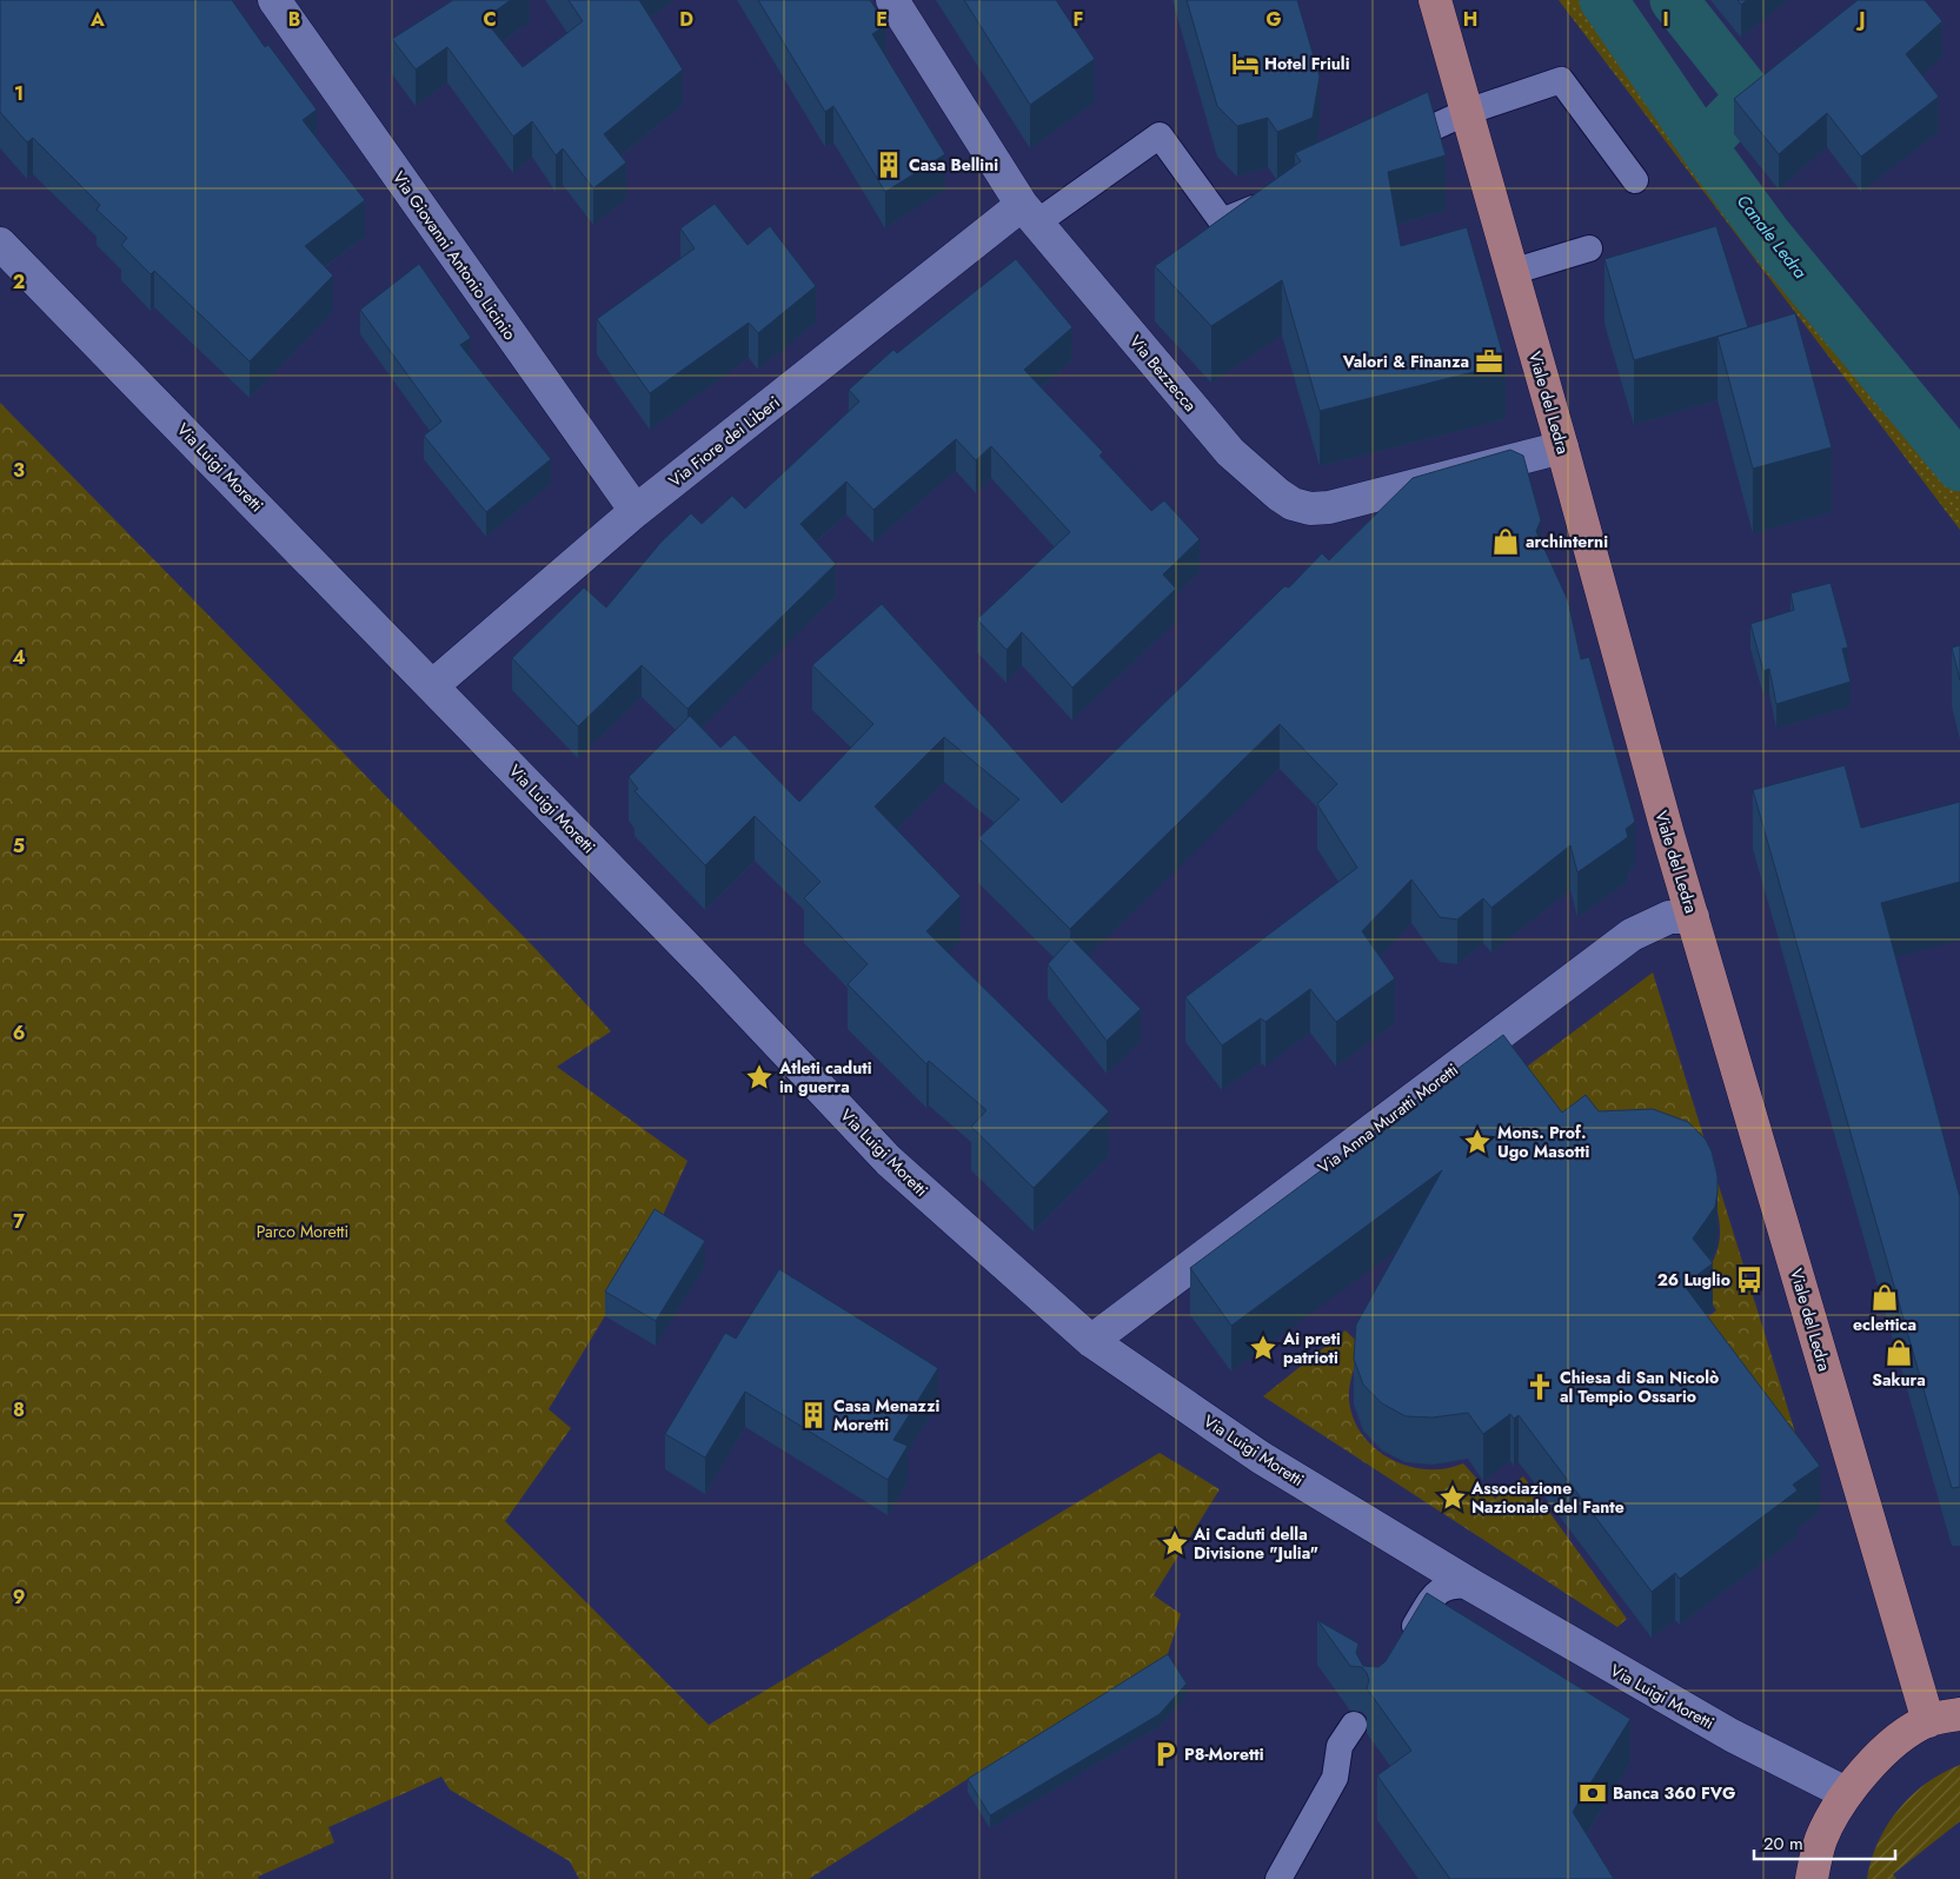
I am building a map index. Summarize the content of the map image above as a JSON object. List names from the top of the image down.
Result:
{
  "streets": {
    "main road": ["Viale del Ledra"],
    "street": [
      "Via Giovanni Antonio Licinio",
      "Via Bezzecca",
      "Via Fiore dei Liberi",
      "Via Luigi Moretti",
      "Via Anna Muratti Moretti"
    ]
  },
  "crossings": [
    ["Via Giovanni Antonio Licinio", "Via Fiore dei Liberi"],
    ["Via Bezzecca", "Viale del Ledra"],
    ["Via Bezzecca", "Via Fiore dei Liberi"],
    ["Viale del Ledra", "Via Anna Muratti Moretti"],
    ["Via Fiore dei Liberi", "Via Luigi Moretti"],
    ["Via Luigi Moretti", "Via Anna Muratti Moretti"]
  ],
  "water": ["Canale Ledra"],
  "parks": ["Parco Moretti"],
  "places": {
    "hotel": ["Hotel Friuli"],
    "building": ["Casa Bellini", "Casa Menazzi Moretti"],
    "office": ["Valori & Finanza"],
    "shop": ["archinterni", "eclettica", "Sakura"],
    "place": [
      "Atleti caduti in guerra",
      "Mons. Prof. Ugo Masotti",
      "Ai preti patrioti",
      "Associazione Nazionale del Fante",
      "Ai Caduti della Divisione \"Julia\""
    ],
    "bus stop": ["26 Luglio"],
    "church": ["Chiesa di San Nicolò al Tempio Ossario"],
    "parking": ["P8-Moretti"],
    "bank": ["Banca 360 FVG"]
  },
  "scale_bar": "20 m",
  "grid": {
    "columns": [
      "A",
      "B",
      "C",
      "D",
      "E",
      "F",
      "G",
      "H",
      "I",
      "J"
    ],
    "rows": [
      "1",
      "2",
      "3",
      "4",
      "5",
      "6",
      "7",
      "8",
      "9"
    ]
  }
}
